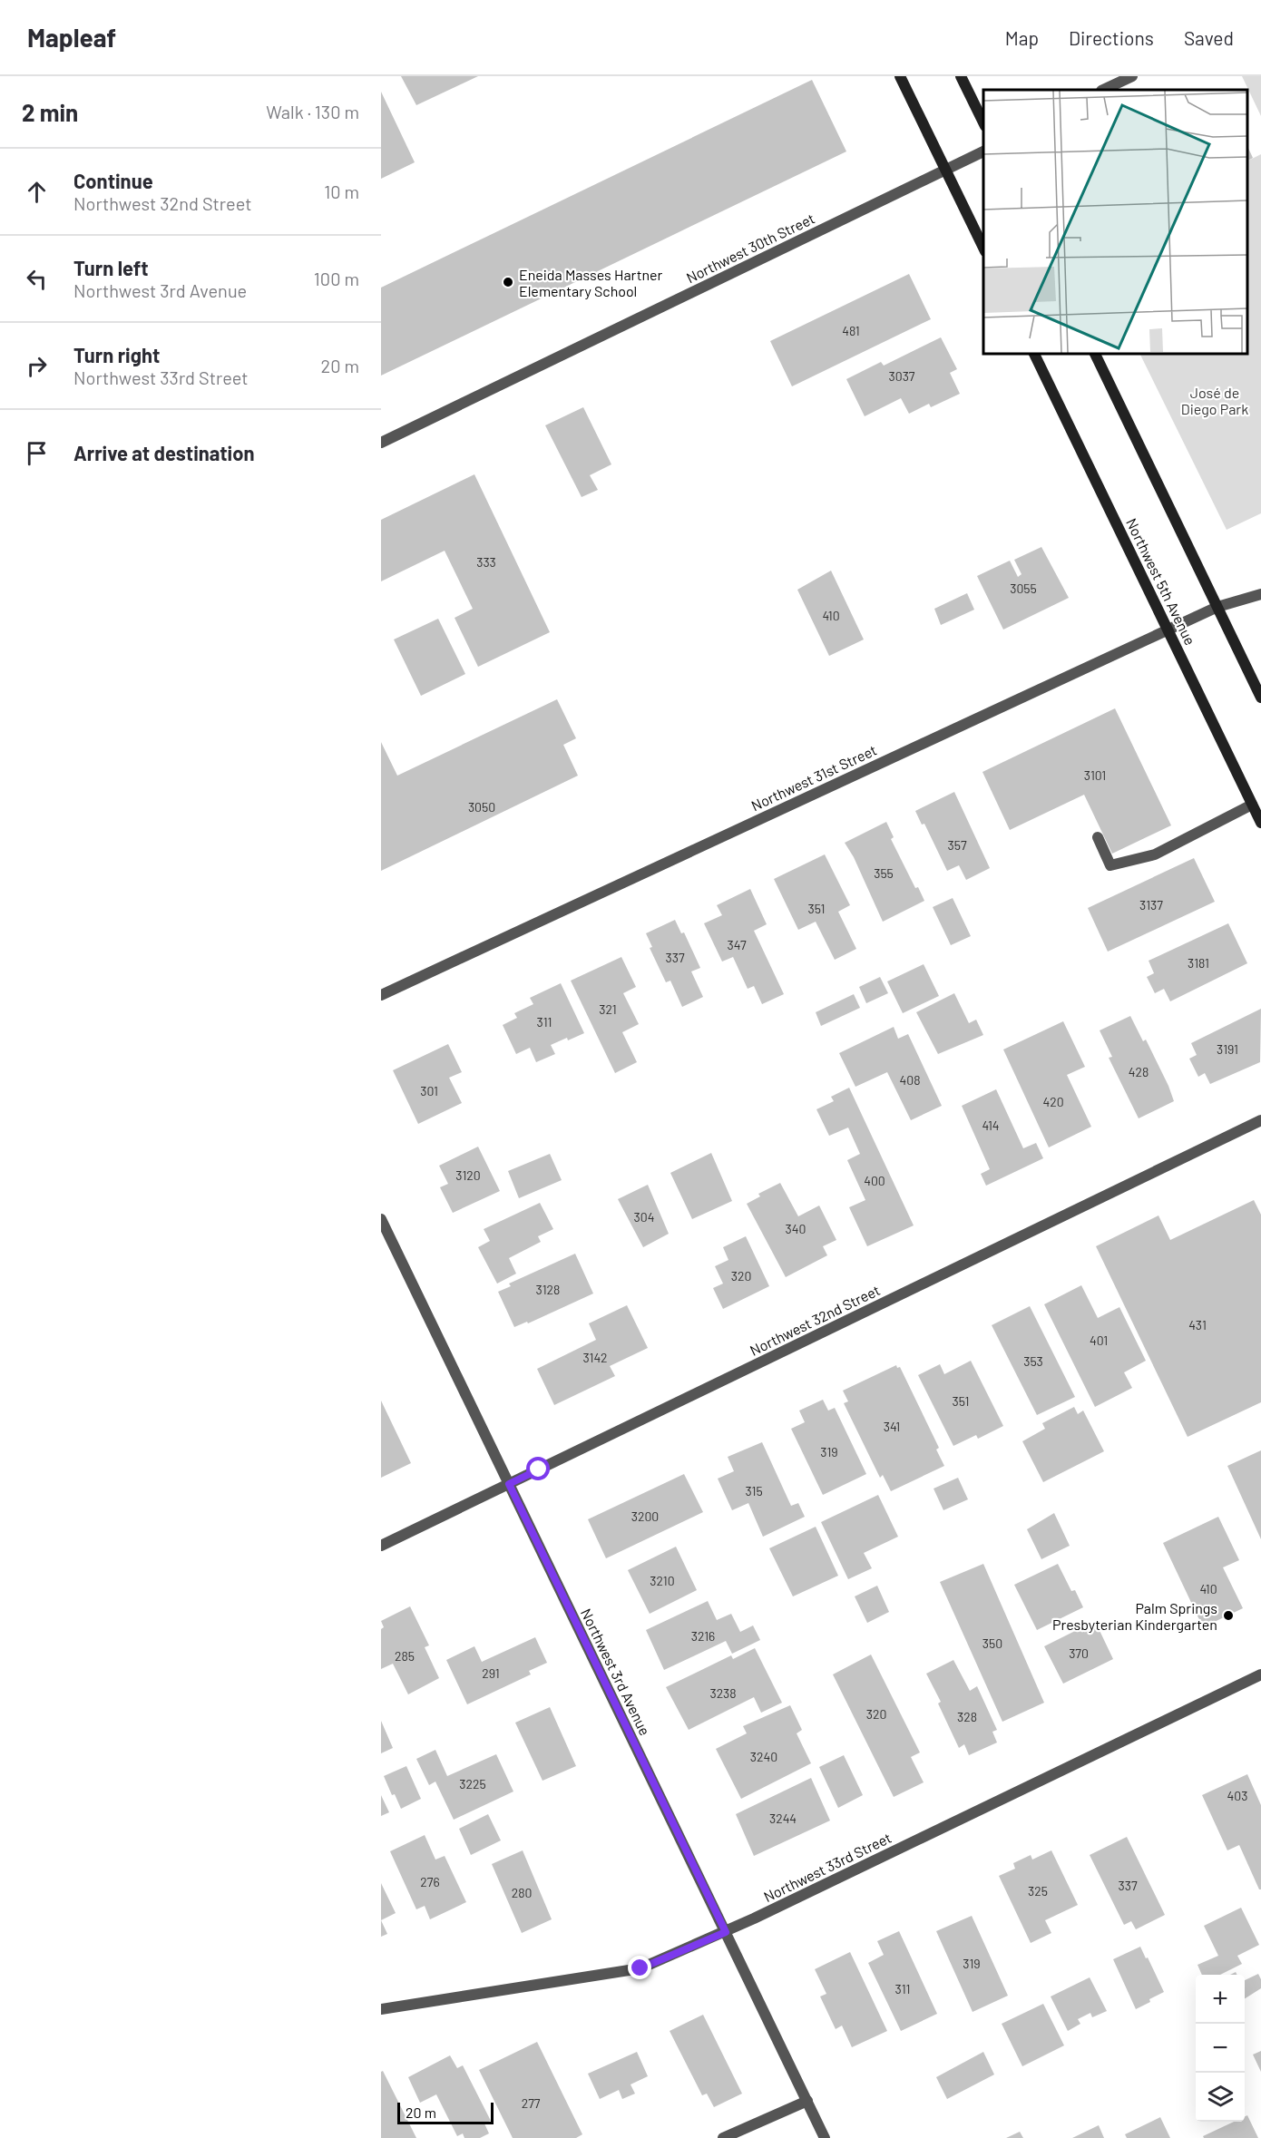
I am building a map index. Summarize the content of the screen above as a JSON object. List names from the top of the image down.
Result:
{
  "streets": {
    "street": [
      "Northwest 30th Street",
      "Northwest 5th Avenue",
      "Northwest 31st Street",
      "Northwest 32nd Street",
      "Northwest 3rd Avenue",
      "Northwest 33rd Street"
    ]
  },
  "crossings": [
    ["Northwest 5th Avenue", "Northwest 31st Street"],
    ["Northwest 32nd Street", "Northwest 3rd Avenue"],
    ["Northwest 3rd Avenue", "Northwest 33rd Street"]
  ],
  "parks": ["José de Diego Park"],
  "places": ["Eneida Masses Hartner Elementary School", "Palm Springs Presbyterian Kindergarten"],
  "house_numbers": [
    "481",
    "3037",
    "333",
    "3055",
    "410",
    "3101",
    "3050",
    "357",
    "355",
    "3137",
    "351",
    "347",
    "337",
    "3181",
    "321",
    "311",
    "3191",
    "428",
    "408",
    "301",
    "420",
    "414",
    "3120",
    "400",
    "304",
    "340",
    "320",
    "3128",
    "431",
    "401",
    "3142",
    "353",
    "351",
    "341",
    "319",
    "315",
    "3200",
    "3210",
    "410",
    "3216",
    "350",
    "370",
    "285",
    "291",
    "3238",
    "320",
    "328",
    "3240",
    "3225",
    "403",
    "3244",
    "276",
    "337",
    "325",
    "280",
    "319",
    "311",
    "277"
  ],
  "scale_bar": "20 m",
  "page": {
    "header": "Mapleaf",
    "nav": ["Map", "Directions", "Saved"],
    "heading": ["2 min", "Walk · 130 m"],
    "list": [
      ["Continue", "Northwest 32nd Street", "10 m"],
      ["Turn left", "Northwest 3rd Avenue", "100 m"],
      ["Turn right", "Northwest 33rd Street", "20 m"],
      "Arrive at destination"
    ],
    "map_buttons": ["+", "−"],
    "scale": "20 m"
  }
}
